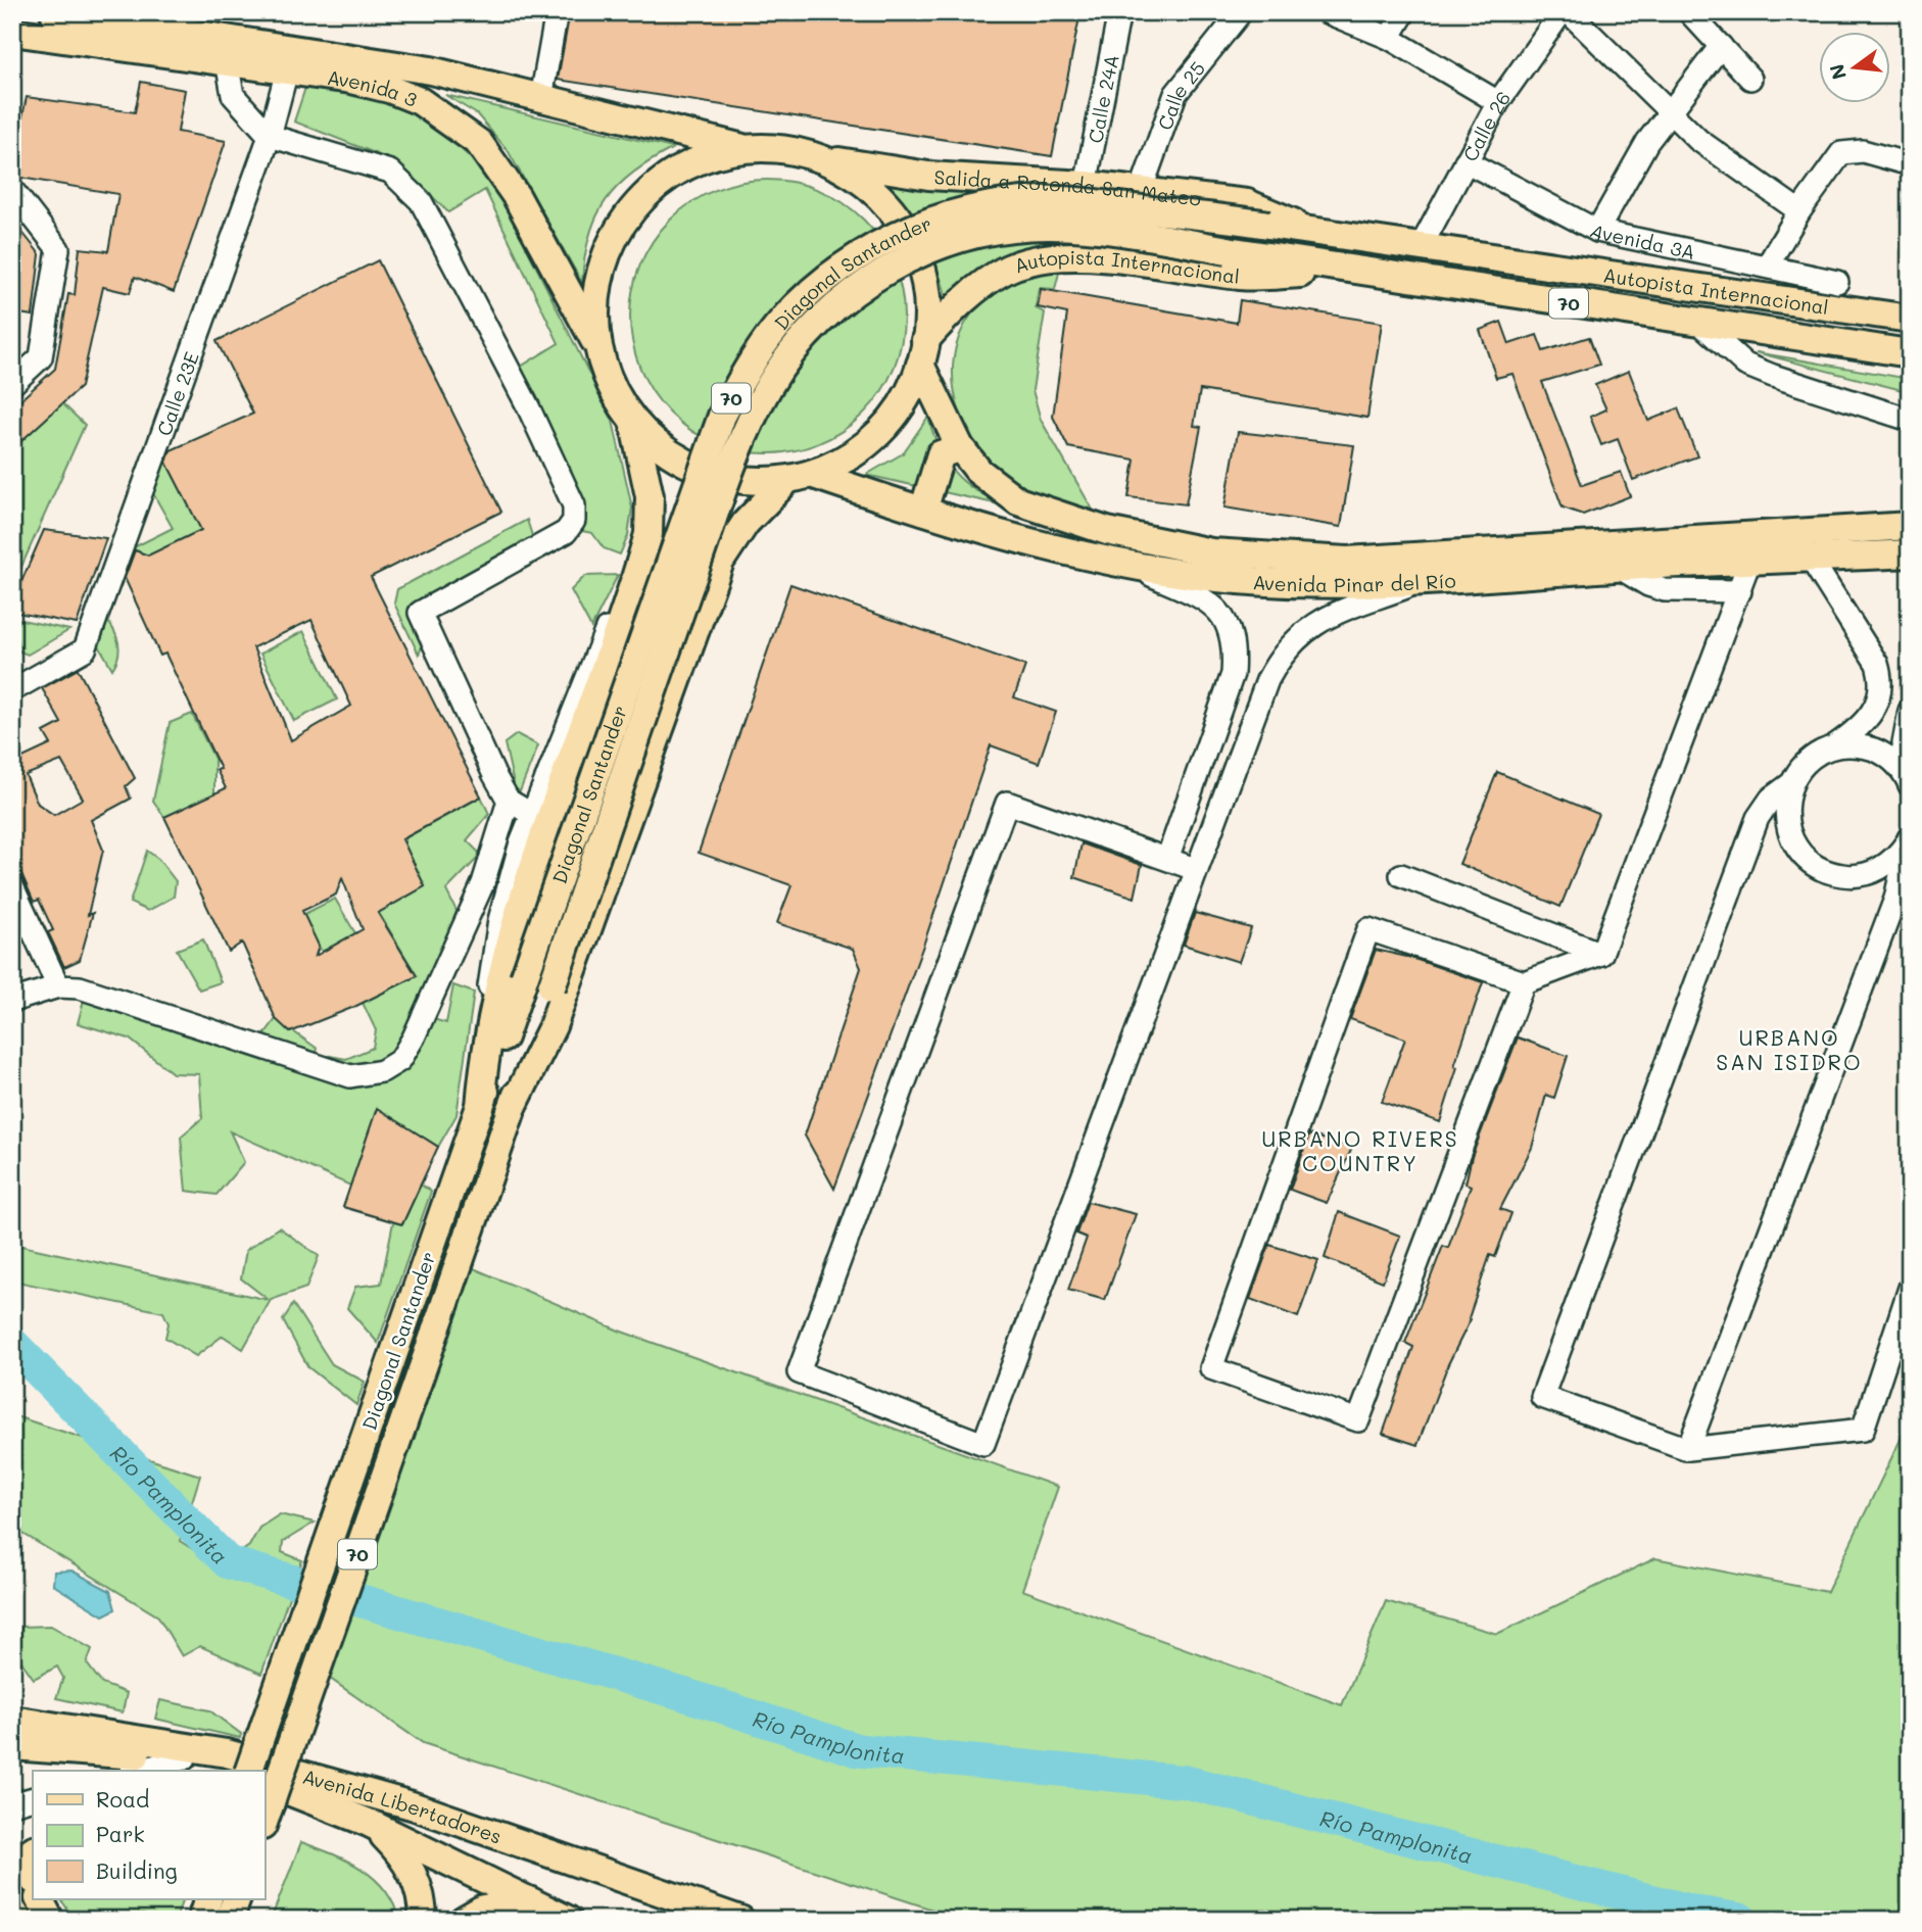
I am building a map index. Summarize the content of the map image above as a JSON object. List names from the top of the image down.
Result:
{
  "streets": {
    "main road": [
      "Avenida 3",
      "Salida a Rotonda San Mateo",
      "Autopista Internacional",
      "Diagonal Santander",
      "70",
      "Avenida Pinar del Río",
      "Avenida Libertadores"
    ],
    "street": [
      "Calle 25",
      "Calle 24A",
      "Calle 26",
      "Avenida 3A",
      "Calle 23E"
    ]
  },
  "crossings": [
    ["Avenida 3", "Calle 23E"],
    ["Calle 25", "Salida a Rotonda San Mateo"],
    ["Calle 24A", "Salida a Rotonda San Mateo"],
    ["Calle 26", "Avenida 3A"],
    ["Calle 26", "Autopista Internacional"],
    ["Salida a Rotonda San Mateo", "Autopista Internacional"],
    ["Autopista Internacional", "Diagonal Santander"],
    ["Autopista Internacional", "Avenida Pinar del Río"],
    ["Diagonal Santander", "Avenida Libertadores"]
  ],
  "districts": ["URBANO SAN ISIDRO", "URBANO RIVERS COUNTRY"],
  "water": ["Río Pamplonita"],
  "legend": ["Road", "Park", "Building"],
  "north": "left"
}
